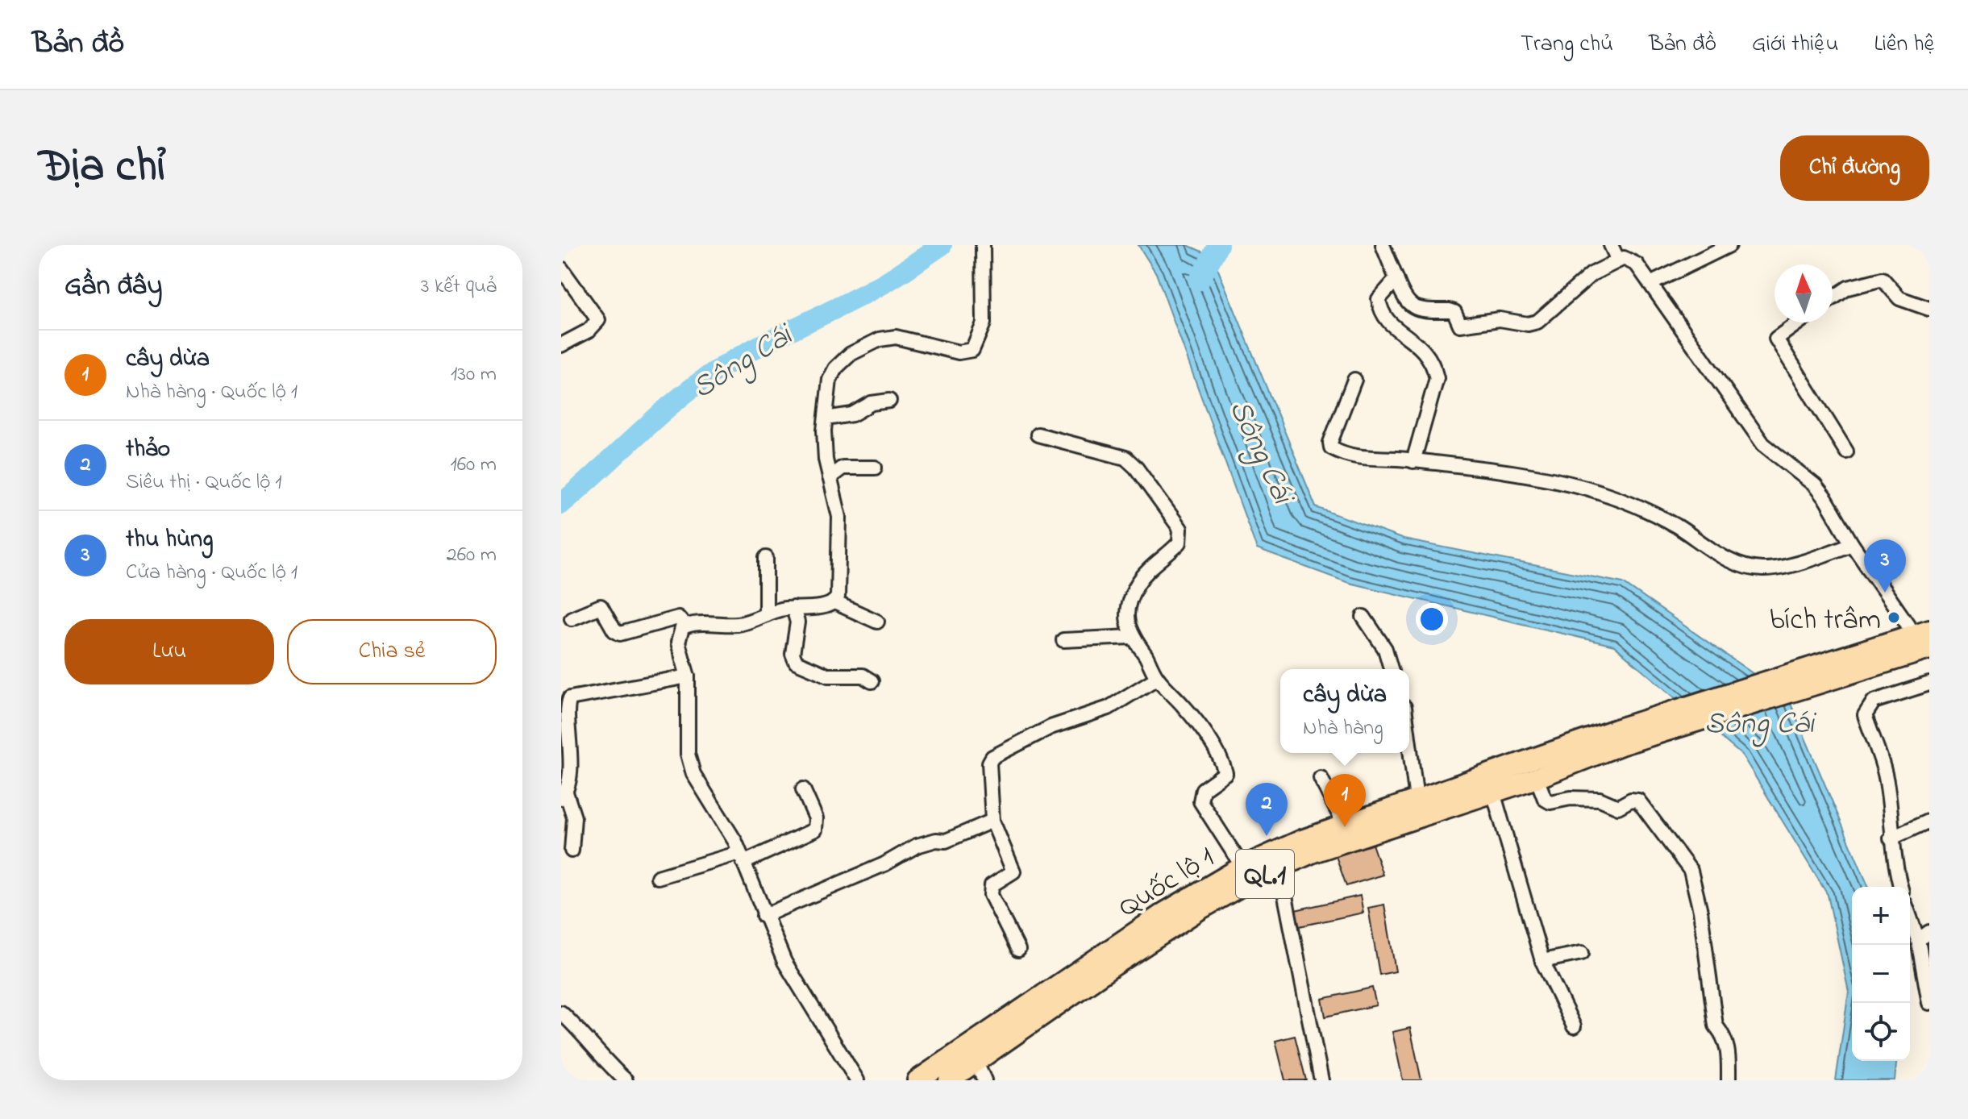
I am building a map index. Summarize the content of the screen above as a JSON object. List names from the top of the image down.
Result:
{
  "streets": {
    "highway": ["QL.1", "Quốc lộ 1"]
  },
  "crossings": [
    ["QL.1", "Quốc lộ 1"]
  ],
  "water": ["Sông Cái"],
  "places": ["bích trâm"],
  "north": "top",
  "page": {
    "header": "Bản đồ",
    "nav": [
      "Trang chủ",
      "Bản đồ",
      "Giới thiệu",
      "Liên hệ"
    ],
    "title": "Địa chỉ",
    "buttons": [
      "Chỉ đường",
      ["Lưu", "Chia sẻ"]
    ],
    "heading": ["Gần đây", "3 kết quả"],
    "list": [
      {
        "mark": "1",
        "name": "cây dừa",
        "note": "Nhà hàng · Quốc lộ 1",
        "value": "130 m"
      },
      {
        "mark": "2",
        "name": "thảo",
        "note": "Siêu thị · Quốc lộ 1",
        "value": "160 m"
      },
      {
        "mark": "3",
        "name": "thu hùng",
        "note": "Cửa hàng · Quốc lộ 1",
        "value": "260 m"
      }
    ],
    "pins": ["3", "1", "2"],
    "popup": ["cây dừa", "Nhà hàng"],
    "map_buttons": ["+", "−"]
  }
}
